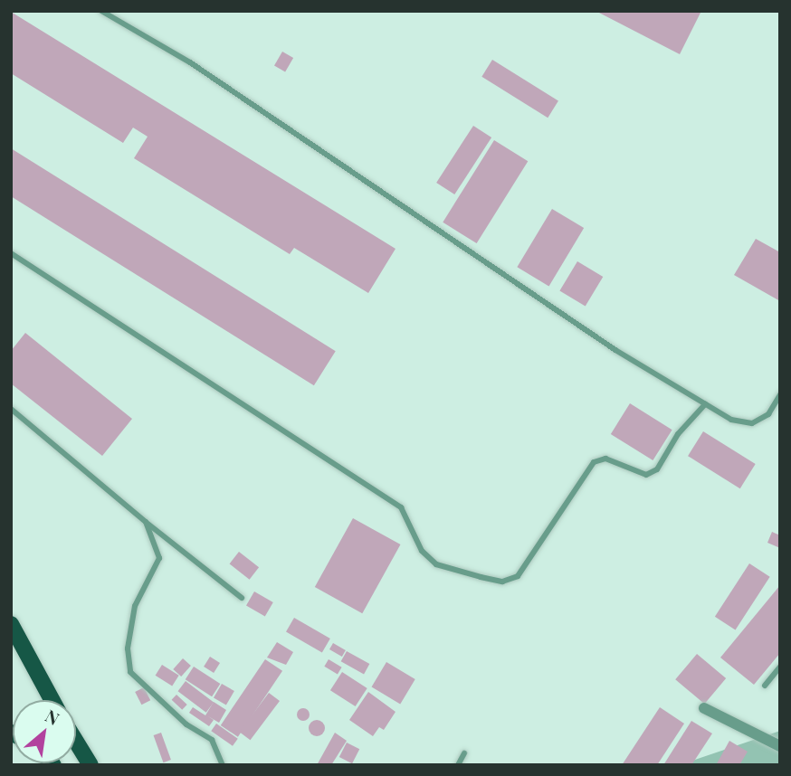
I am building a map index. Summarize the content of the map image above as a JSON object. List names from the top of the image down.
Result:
{
  "north": "top right"
}
